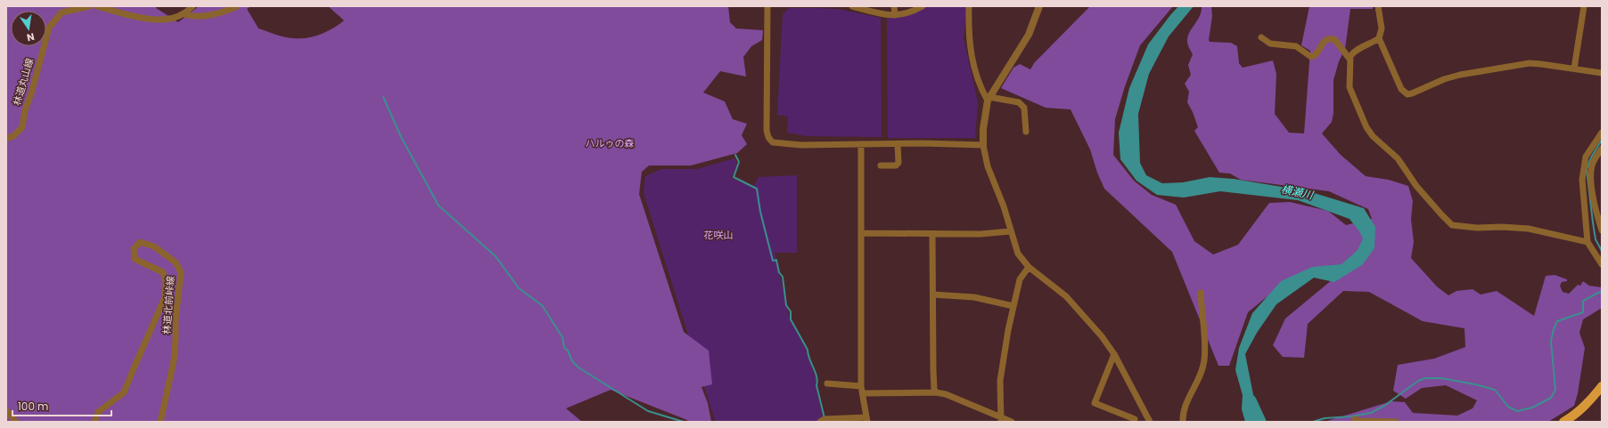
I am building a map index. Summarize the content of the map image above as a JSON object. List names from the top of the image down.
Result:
{
  "streets": {
    "street": ["林道丸山線", "林道北前峠線"]
  },
  "water": ["横瀬川"],
  "parks": ["ハルゥの森", "花咲山"],
  "scale_bar": "100 m",
  "north": "bottom"
}
